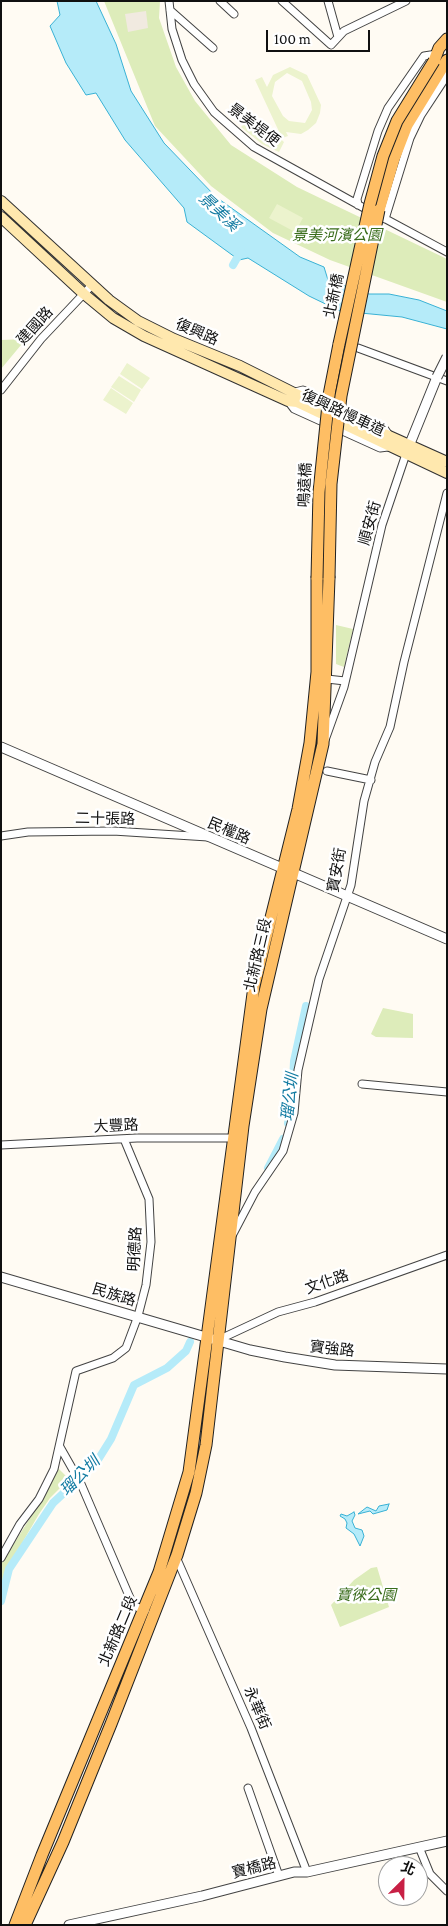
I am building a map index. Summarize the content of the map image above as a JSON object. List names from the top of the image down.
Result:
{
  "streets": {
    "main road": [
      "北新橋",
      "復興路",
      "鳴遠橋",
      "北新路三段",
      "北新路二段"
    ],
    "street": [
      "景美堤便",
      "建國路",
      "順安街",
      "二十張路",
      "民權路",
      "寶安街",
      "大豐路",
      "明德路",
      "文化路",
      "民族路",
      "寶強路",
      "永華街",
      "寶橋路"
    ]
  },
  "crossings": [
    ["景美堤便", "北新橋"],
    ["北新橋", "鳴遠橋"],
    ["建國路", "復興路"],
    ["復興路", "順安街"],
    ["鳴遠橋", "北新路三段"],
    ["順安街", "北新路三段"],
    ["二十張路", "民權路"],
    ["民權路", "寶安街"],
    ["民權路", "北新路三段"],
    ["寶安街", "北新路三段"],
    ["北新路三段", "大豐路"],
    ["北新路三段", "文化路"],
    ["北新路三段", "民族路"],
    ["北新路三段", "寶強路"],
    ["北新路三段", "北新路二段"],
    ["大豐路", "明德路"],
    ["明德路", "民族路"],
    ["文化路", "民族路"],
    ["文化路", "寶強路"],
    ["文化路", "北新路二段"],
    ["民族路", "寶強路"],
    ["民族路", "北新路二段"],
    ["寶強路", "北新路二段"],
    ["北新路二段", "永華街"],
    ["永華街", "寶橋路"]
  ],
  "water": ["景美溪", "瑠公圳"],
  "parks": ["景美河濱公園", "寶徠公園"],
  "scale_bar": "100 m",
  "north": "top right"
}
